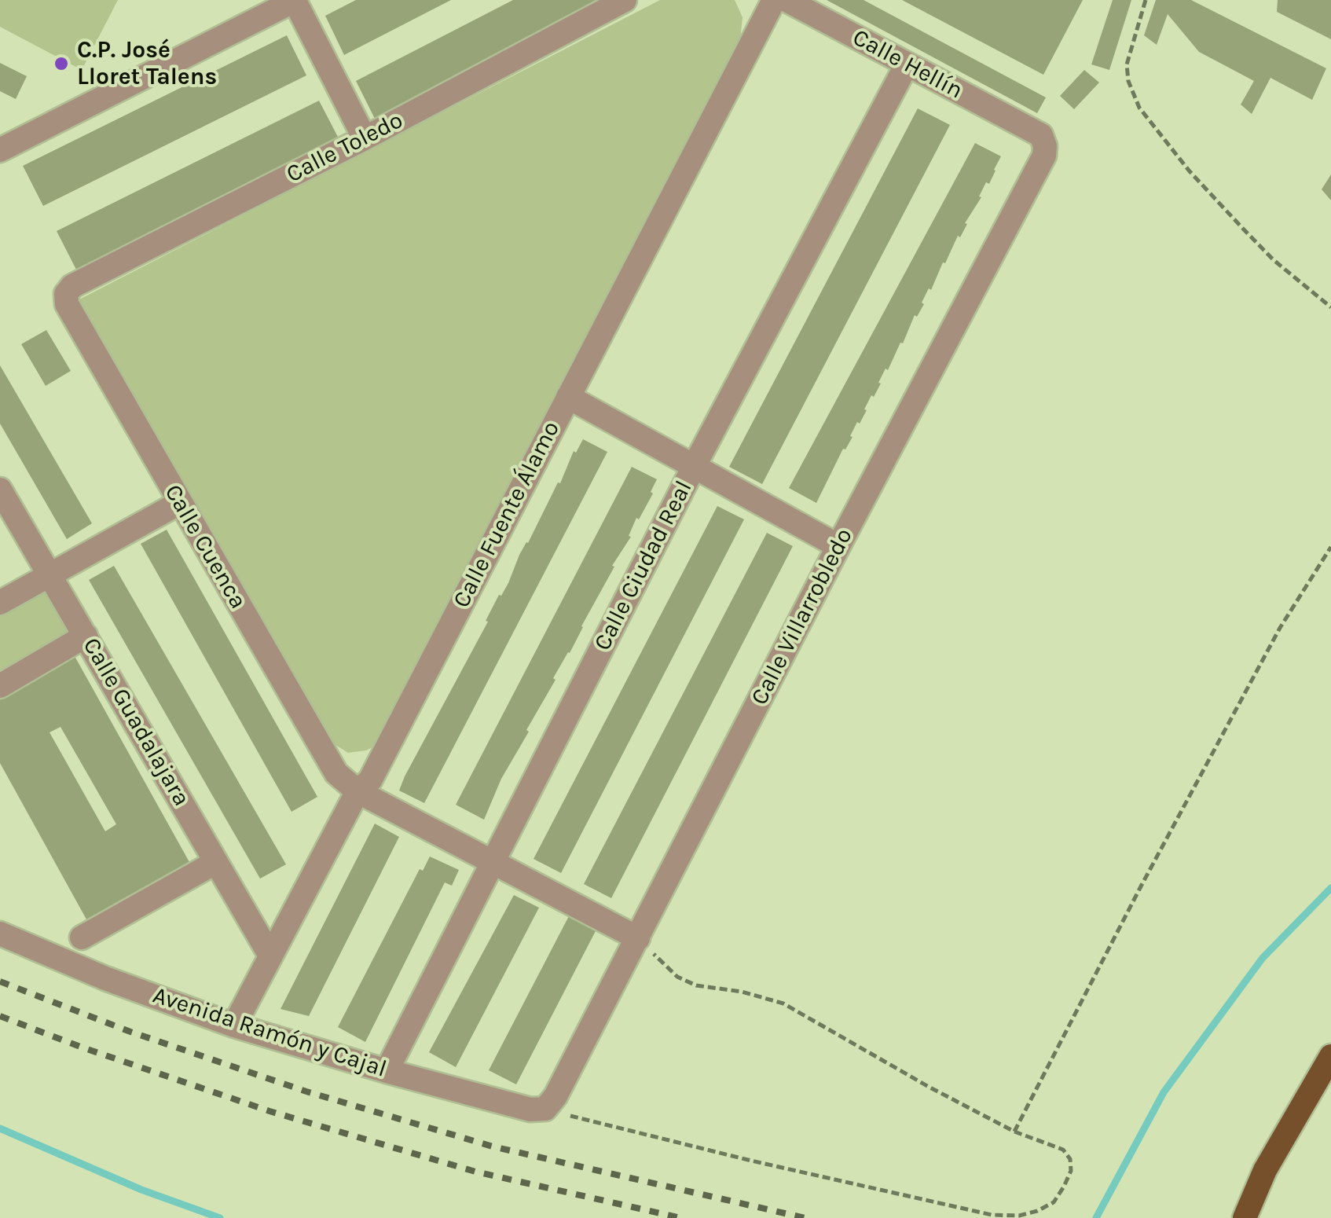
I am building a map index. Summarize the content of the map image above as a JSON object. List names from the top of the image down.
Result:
{
  "streets": {
    "street": [
      "Calle Hellín",
      "Calle Toledo",
      "Calle Fuente Álamo",
      "Calle Cuenca",
      "Calle Ciudad Real",
      "Calle Villarrobledo",
      "Calle Guadalajara",
      "Avenida Ramón y Cajal"
    ]
  },
  "crossings": [
    ["Calle Hellín", "Calle Ciudad Real"],
    ["Calle Hellín", "Calle Villarrobledo"],
    ["Calle Toledo", "Calle Cuenca"],
    ["Calle Fuente Álamo", "Calle Cuenca"],
    ["Calle Fuente Álamo", "Calle Guadalajara"],
    ["Calle Fuente Álamo", "Avenida Ramón y Cajal"],
    ["Calle Cuenca", "Calle Ciudad Real"],
    ["Calle Cuenca", "Calle Villarrobledo"],
    ["Calle Ciudad Real", "Avenida Ramón y Cajal"],
    ["Calle Villarrobledo", "Avenida Ramón y Cajal"]
  ],
  "places": ["C.P. José Lloret Talens"]
}
